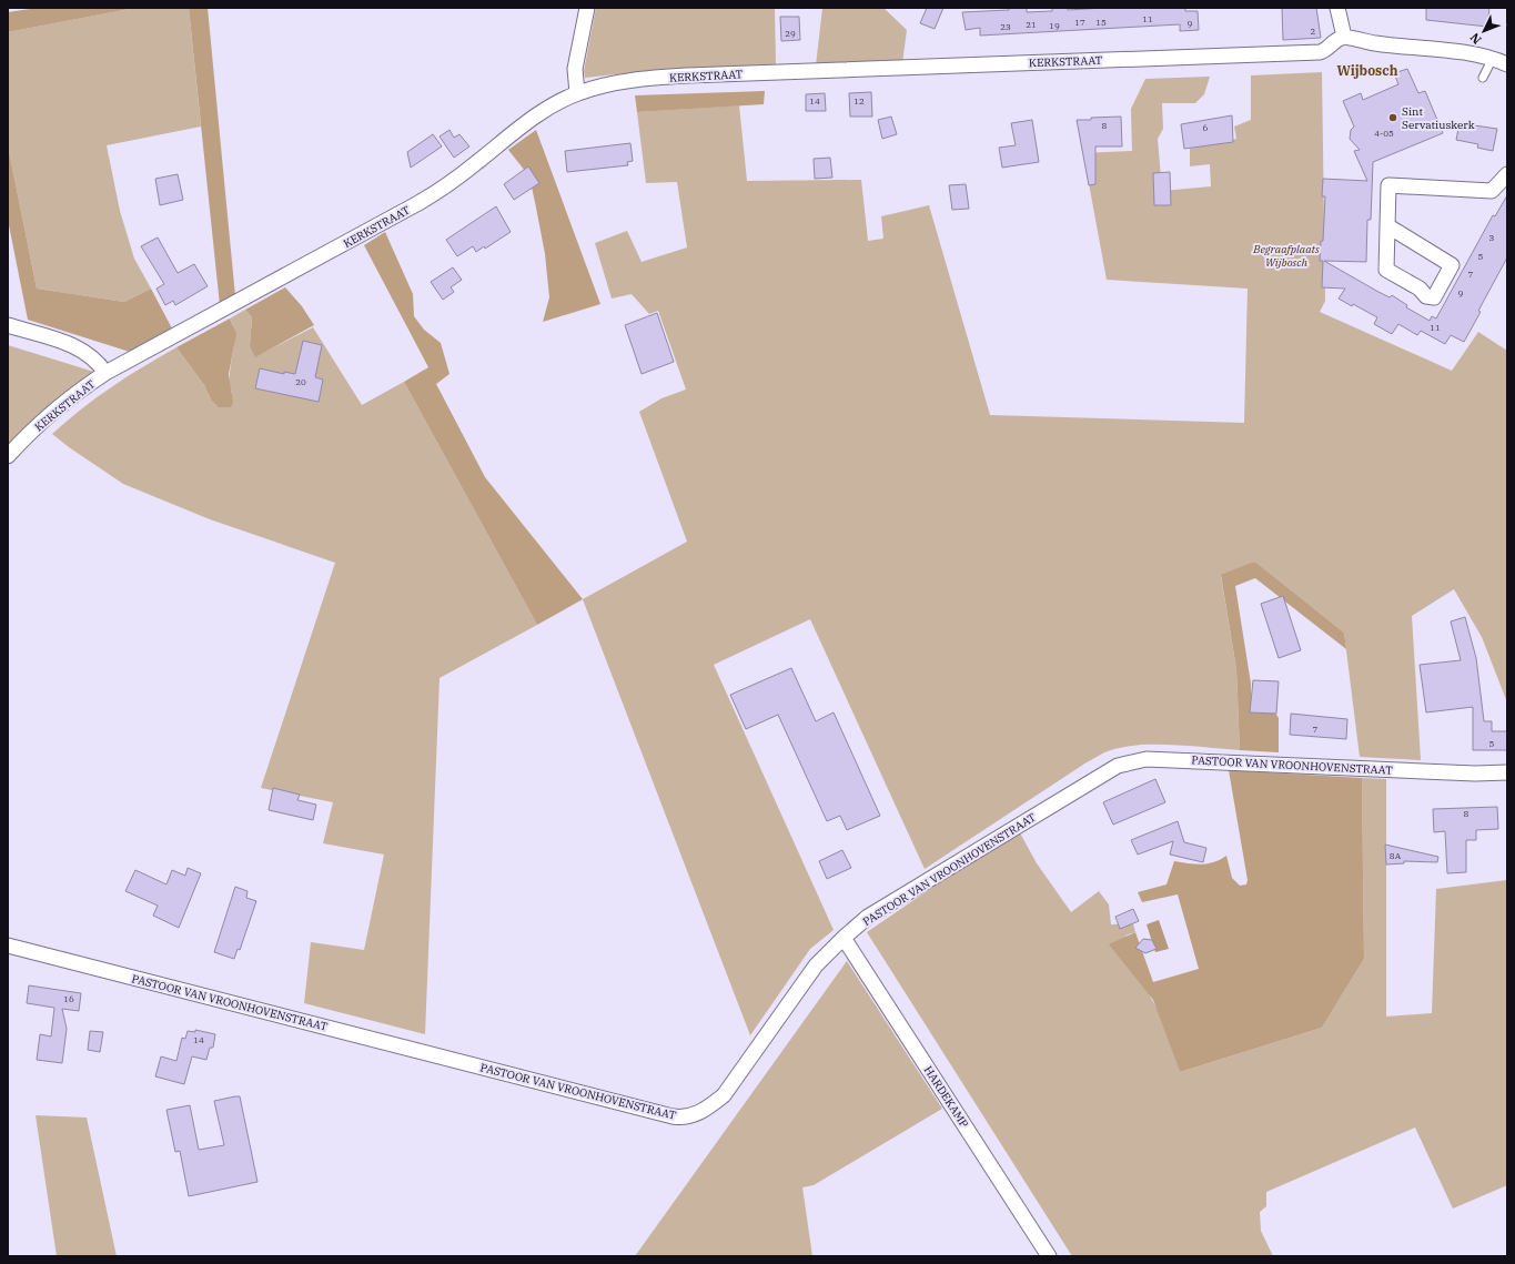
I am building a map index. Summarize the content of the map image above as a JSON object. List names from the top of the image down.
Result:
{
  "streets": {
    "street": ["KERKSTRAAT", "PASTOOR VAN VROONHOVENSTRAAT", "HARDEKAMP"]
  },
  "crossings": [
    ["PASTOOR VAN VROONHOVENSTRAAT", "HARDEKAMP"]
  ],
  "districts": ["Wijbosch"],
  "parks": ["Begraafplaats Wijbosch"],
  "places": ["Sint Servatiuskerk"],
  "house_numbers": [
    "11",
    "17",
    "15",
    "9",
    "21",
    "19",
    "23",
    "2",
    "29",
    "14",
    "12",
    "8",
    "6",
    "4-05",
    "3",
    "5",
    "7",
    "9",
    "11",
    "20",
    "7",
    "5",
    "8",
    "8A",
    "16",
    "14"
  ],
  "north": "bottom left"
}
